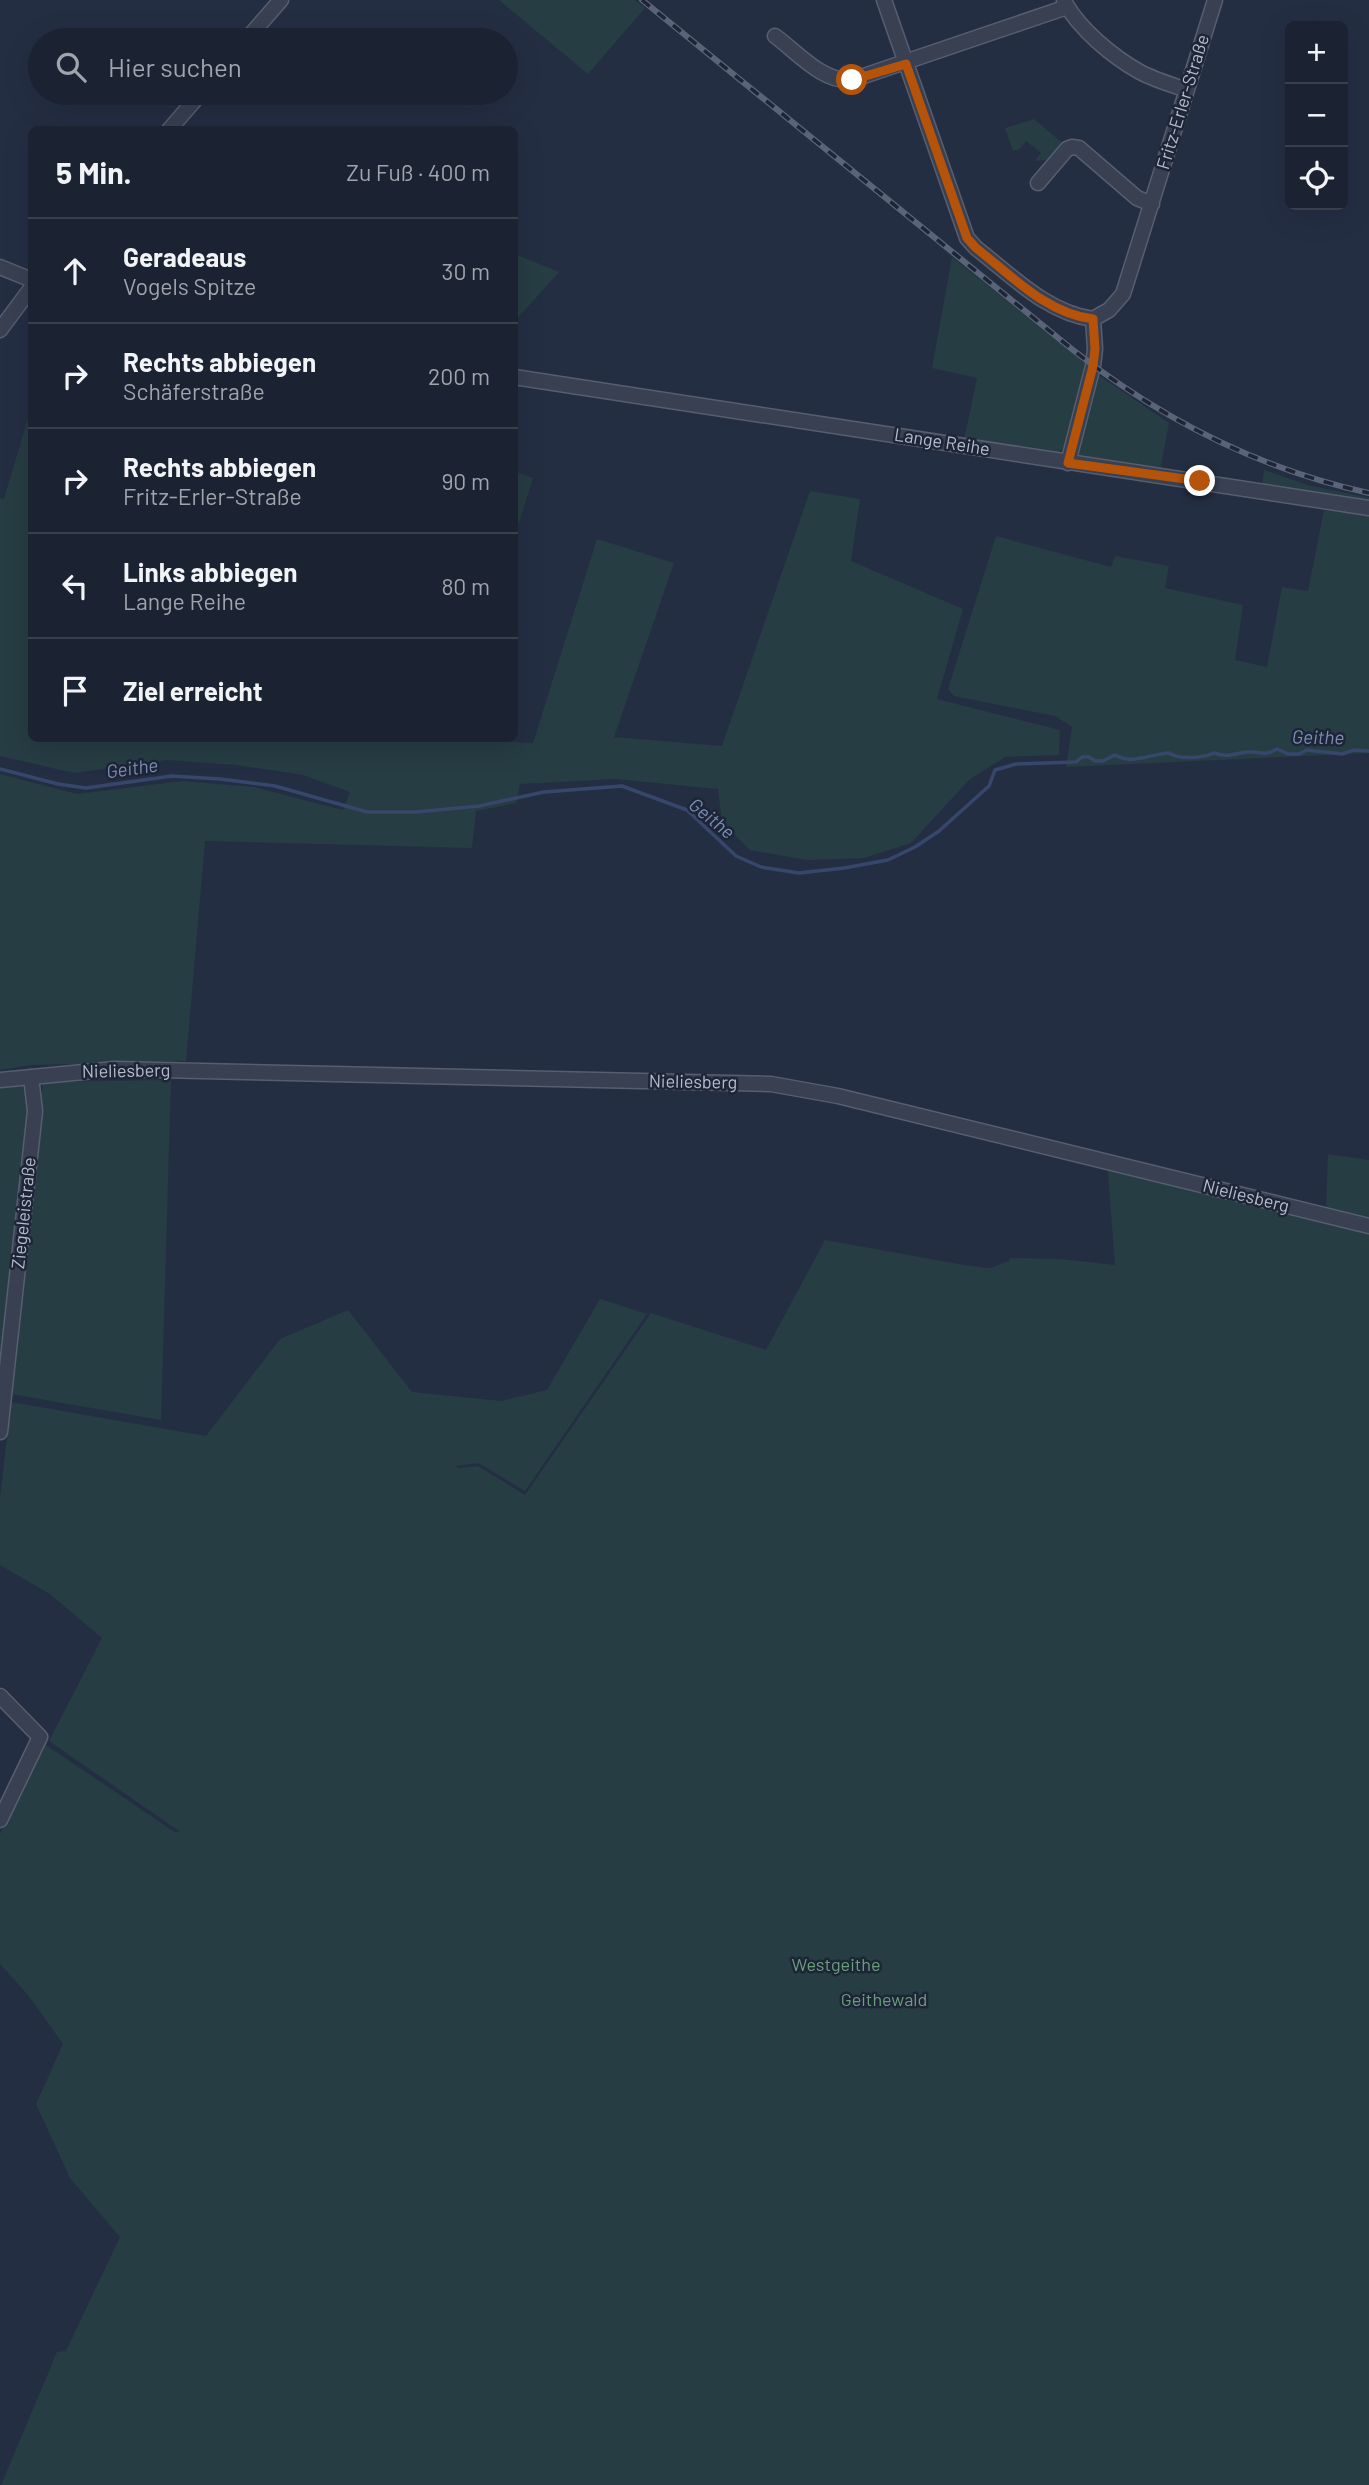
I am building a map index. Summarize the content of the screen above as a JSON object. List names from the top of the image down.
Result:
{
  "streets": {
    "street": [
      "Fritz-Erler-Straße",
      "Lange Reihe",
      "Nieliesberg",
      "Ziegeleistraße"
    ]
  },
  "crossings": [
    ["Nieliesberg", "Ziegeleistraße"]
  ],
  "water": ["Geithe"],
  "parks": ["Westgeithe", "Geithewald"],
  "page": {
    "map_buttons": ["+", "−"],
    "search": "Hier suchen",
    "heading": ["5 Min.", "Zu Fuß · 400 m"],
    "list": [
      ["Geradeaus", "Vogels Spitze", "30 m"],
      ["Rechts abbiegen", "Schäferstraße", "200 m"],
      ["Rechts abbiegen", "Fritz-Erler-Straße", "90 m"],
      ["Links abbiegen", "Lange Reihe", "80 m"],
      "Ziel erreicht"
    ]
  }
}
